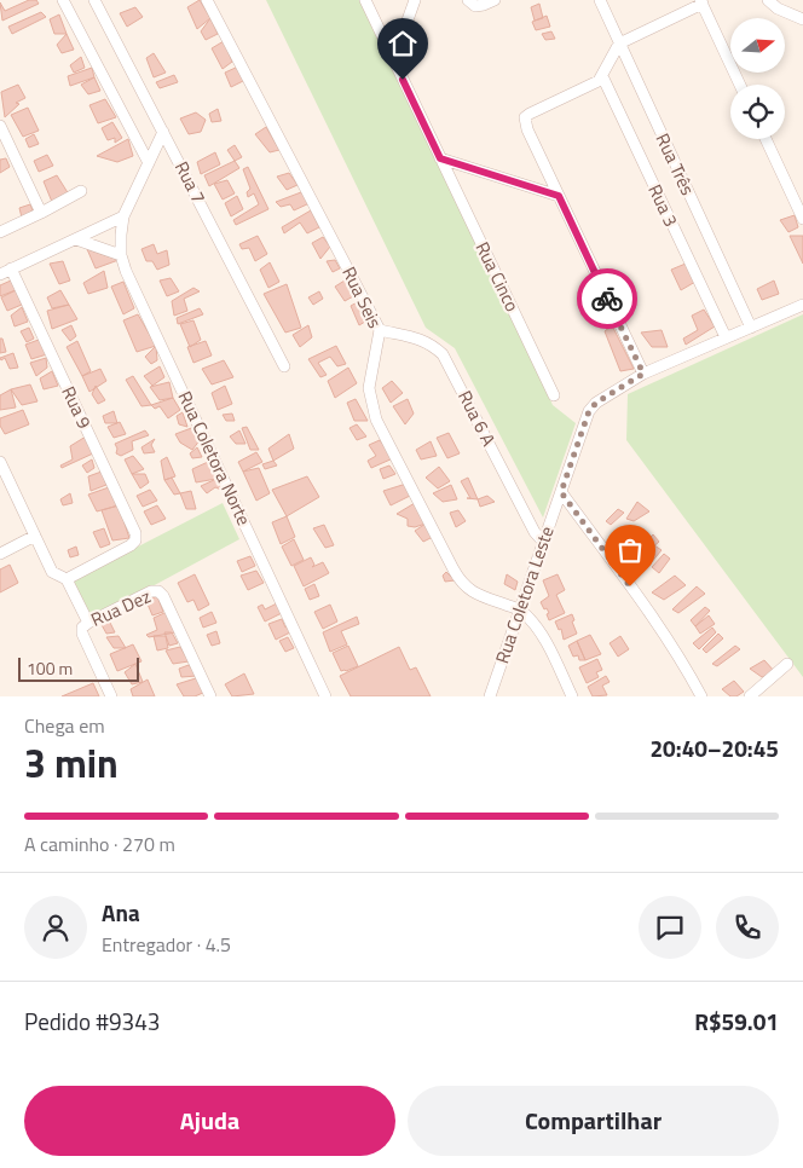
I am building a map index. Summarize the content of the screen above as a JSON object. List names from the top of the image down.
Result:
{
  "streets": {
    "street": [
      "Rua Três",
      "Rua 7",
      "Rua 3",
      "Rua Cinco",
      "Rua Seis",
      "Rua 9",
      "Rua 6 A",
      "Rua Coletora Norte",
      "Rua Coletora Leste",
      "Rua Dez"
    ]
  },
  "crossings": [
    ["Rua Três", "Rua Coletora Leste"],
    ["Rua 3", "Rua Coletora Leste"],
    ["Rua Seis", "Rua 6 A"],
    ["Rua Seis", "Rua Coletora Leste"],
    ["Rua 6 A", "Rua Coletora Leste"]
  ],
  "scale_bar": "100 m",
  "north": "right",
  "page": {
    "scale": "100 m",
    "heading": ["3 min", "Chega em", "20:40–20:45"],
    "panel": [
      "Ana",
      "Entregador · 4.5",
      "Pedido #9343",
      "R$59.01"
    ],
    "bar": "A caminho · 270 m",
    "buttons": ["Ajuda", "Compartilhar"]
  }
}
